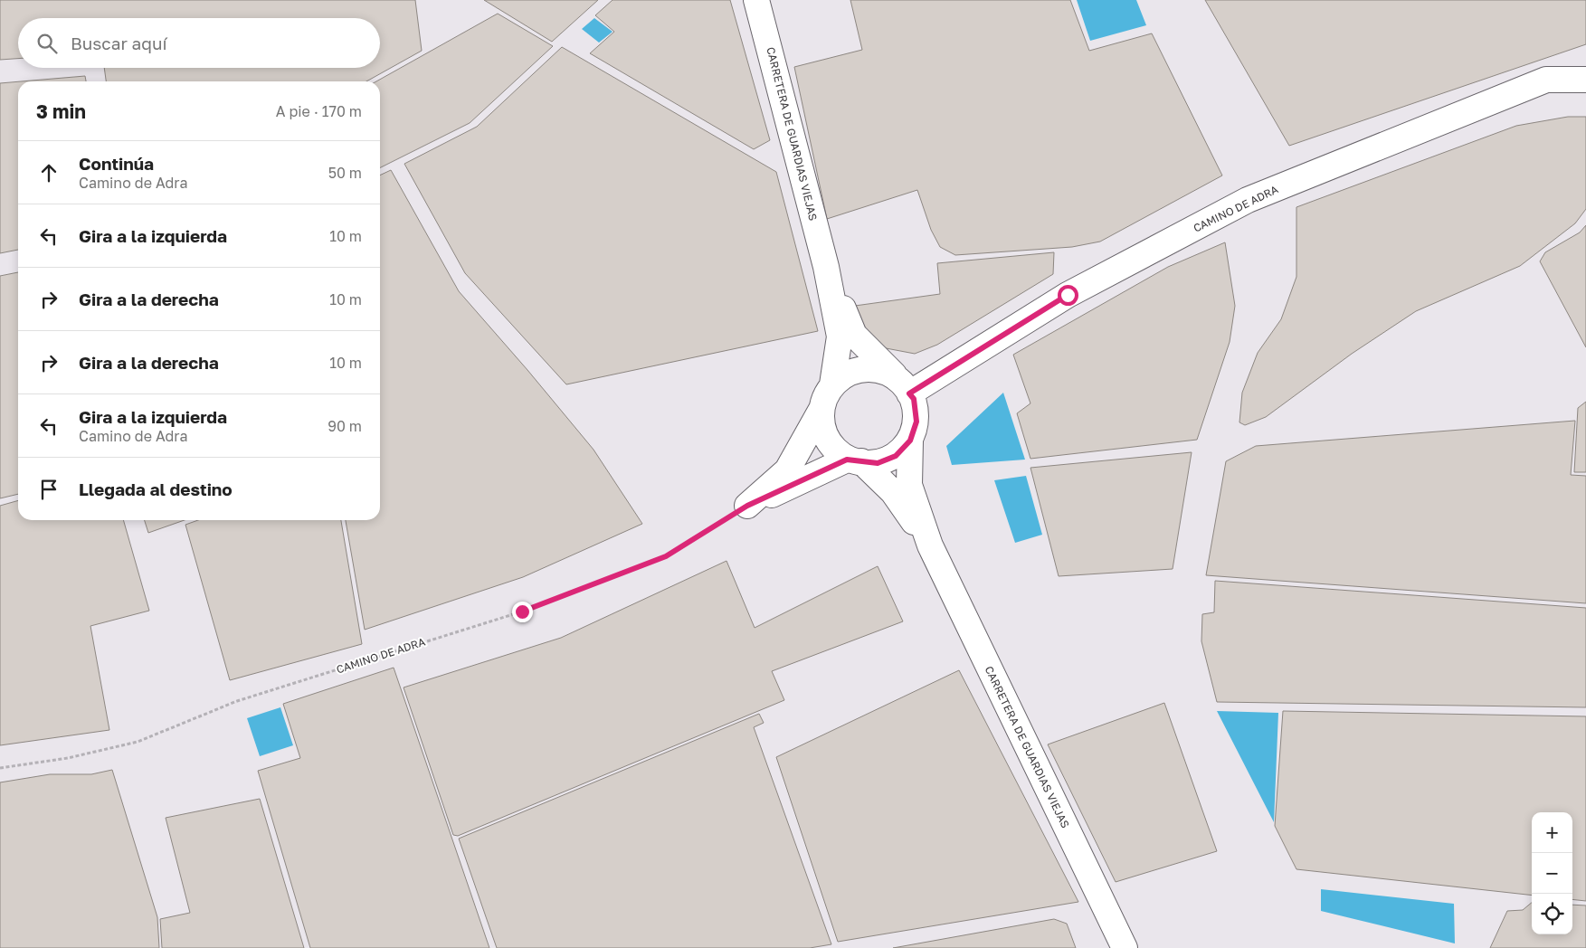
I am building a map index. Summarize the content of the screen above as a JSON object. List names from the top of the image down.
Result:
{
  "streets": {
    "street": ["CARRETERA DE GUARDIAS VIEJAS", "CAMINO DE ADRA"]
  },
  "crossings": [
    ["CARRETERA DE GUARDIAS VIEJAS", "CAMINO DE ADRA"]
  ],
  "page": {
    "search": "Buscar aquí",
    "heading": ["3 min", "A pie · 170 m"],
    "list": [
      ["Continúa", "Camino de Adra", "50 m"],
      ["Gira a la izquierda", "10 m"],
      ["Gira a la derecha", "10 m"],
      ["Gira a la derecha", "10 m"],
      ["Gira a la izquierda", "Camino de Adra", "90 m"],
      "Llegada al destino"
    ],
    "map_buttons": ["+", "−"]
  }
}
